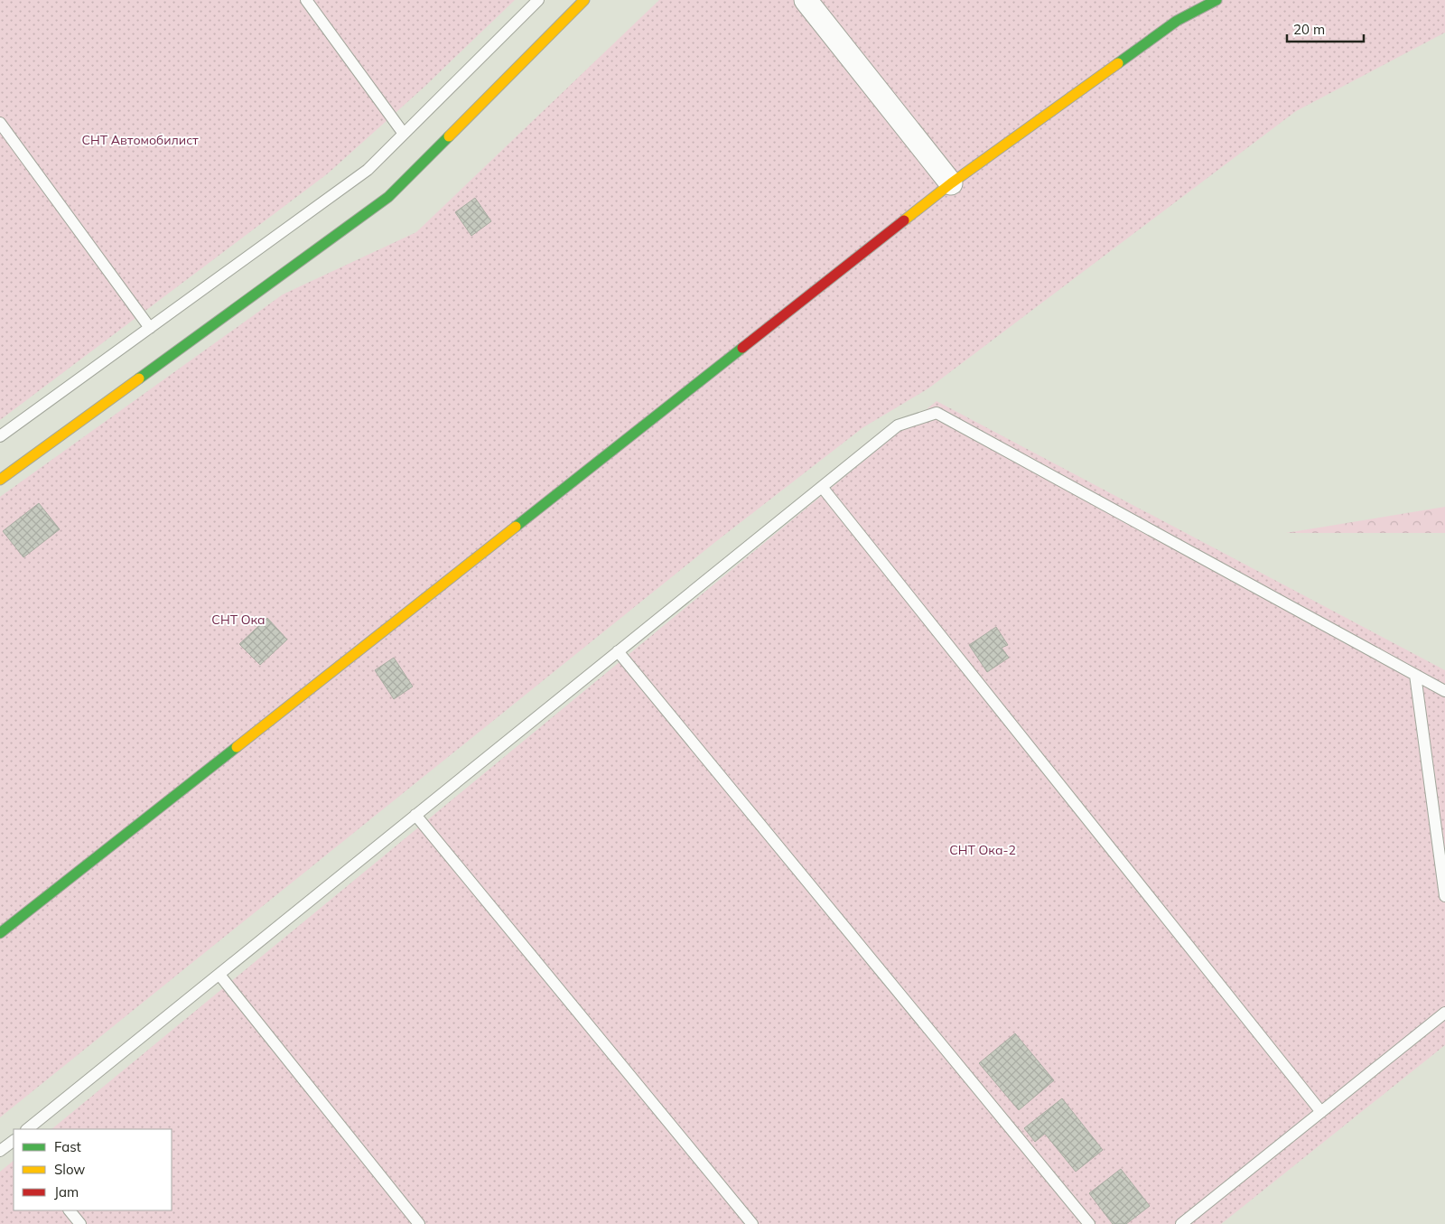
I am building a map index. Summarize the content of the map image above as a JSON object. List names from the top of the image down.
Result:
{
  "parks": ["СНТ Автомобилист", "СНТ Ока", "СНТ Ока-2"],
  "legend": ["Fast", "Slow", "Jam"],
  "scale_bar": "20 m"
}
